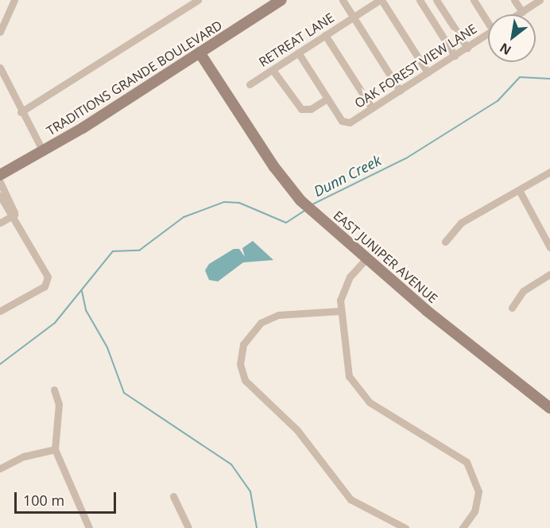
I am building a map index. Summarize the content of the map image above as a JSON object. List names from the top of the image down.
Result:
{
  "streets": {
    "street": [
      "RETREAT LANE",
      "OAK FOREST VIEW LANE",
      "TRADITIONS GRANDE BOULEVARD",
      "EAST JUNIPER AVENUE"
    ]
  },
  "crossings": [
    ["RETREAT LANE", "OAK FOREST VIEW LANE"],
    ["TRADITIONS GRANDE BOULEVARD", "EAST JUNIPER AVENUE"]
  ],
  "water": ["Dunn Creek"],
  "scale_bar": "100 m",
  "north": "bottom left"
}
